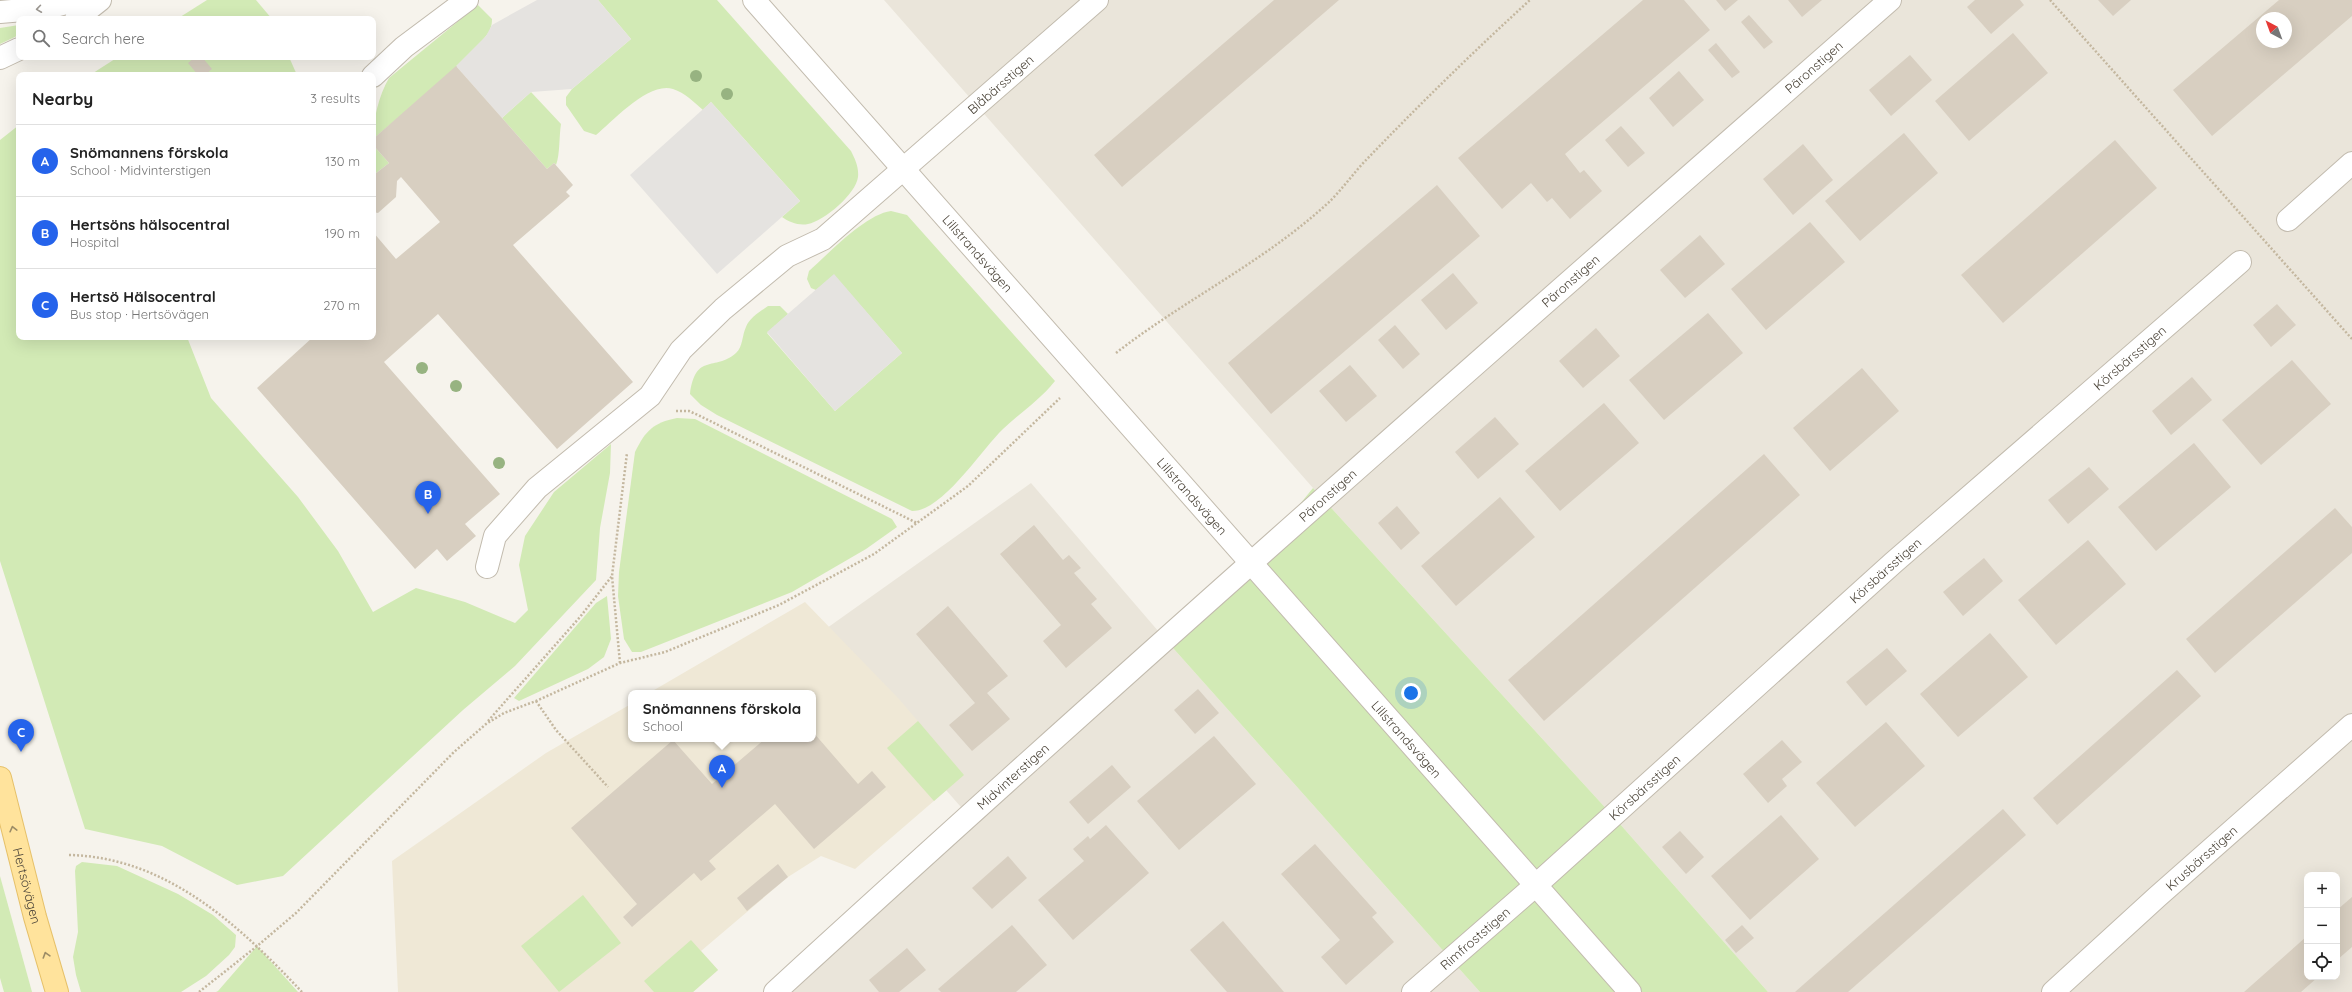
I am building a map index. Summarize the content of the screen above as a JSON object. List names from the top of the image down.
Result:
{
  "streets": {
    "main road": ["Hertsövägen"],
    "street": [
      "Päronstigen",
      "Blåbärsstigen",
      "Lillstrandsvägen",
      "Körsbärsstigen",
      "Midvinterstigen",
      "Krusbärsstigen",
      "Rimfroststigen"
    ]
  },
  "crossings": [
    ["Päronstigen", "Lillstrandsvägen"],
    ["Päronstigen", "Midvinterstigen"],
    ["Blåbärsstigen", "Lillstrandsvägen"],
    ["Lillstrandsvägen", "Körsbärsstigen"],
    ["Lillstrandsvägen", "Midvinterstigen"],
    ["Lillstrandsvägen", "Rimfroststigen"],
    ["Körsbärsstigen", "Rimfroststigen"]
  ],
  "one_way": ["Hertsövägen"],
  "north": "top left",
  "page": {
    "search": "Search here",
    "heading": ["Nearby", "3 results"],
    "list": [
      {
        "mark": "A",
        "name": "Snömannens förskola",
        "note": "School · Midvinterstigen",
        "value": "130 m"
      },
      {
        "mark": "B",
        "name": "Hertsöns hälsocentral",
        "note": "Hospital",
        "value": "190 m"
      },
      {
        "mark": "C",
        "name": "Hertsö Hälsocentral",
        "note": "Bus stop · Hertsövägen",
        "value": "270 m"
      }
    ],
    "pins": ["B", "C", "A"],
    "popup": ["Snömannens förskola", "School"],
    "map_buttons": ["+", "−"]
  }
}
